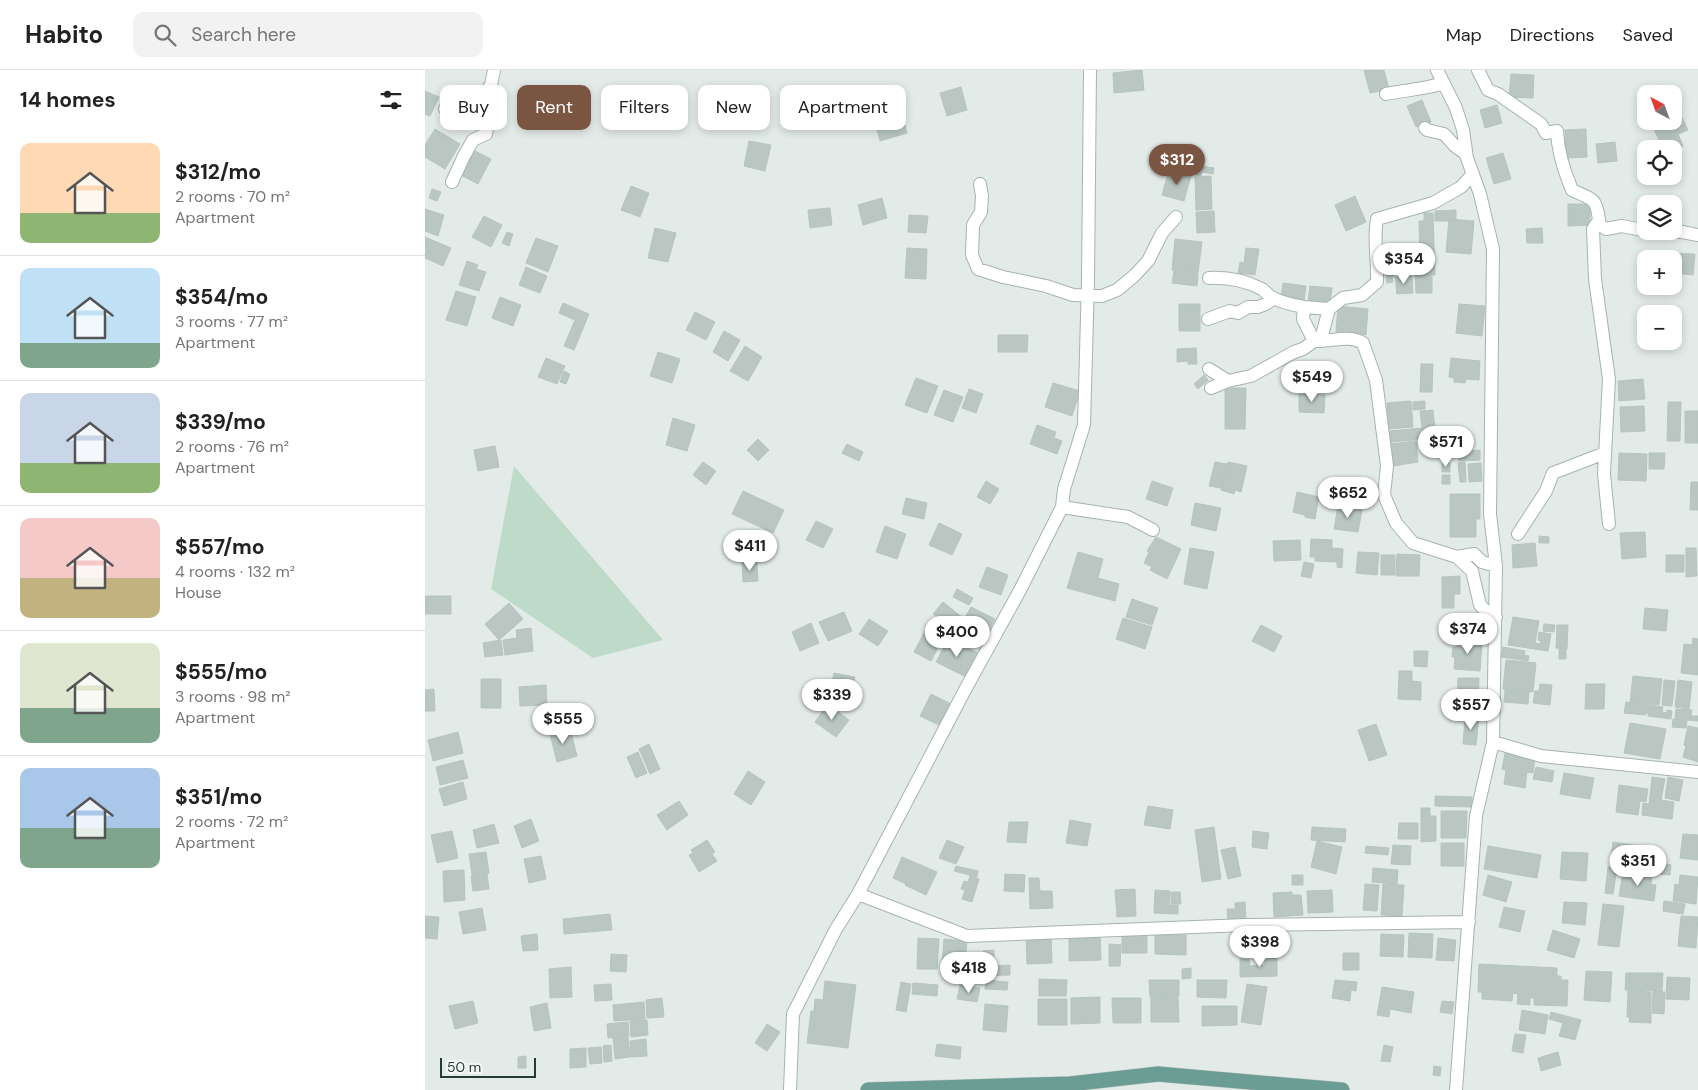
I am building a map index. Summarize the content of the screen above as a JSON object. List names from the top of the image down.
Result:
{
  "scale_bar": "50 m",
  "north": "top left",
  "page": {
    "header": "Habito",
    "search": "Search here",
    "nav": ["Map", "Directions", "Saved"],
    "heading": "14 homes",
    "map_buttons": ["+", "−"],
    "chip": [
      "Buy",
      "Rent",
      "Filters",
      "New",
      "Apartment"
    ],
    "list": [
      {
        "name": "$312/mo",
        "note": "2 rooms · 70 m² · Apartment"
      },
      {
        "name": "$354/mo",
        "note": "3 rooms · 77 m² · Apartment"
      },
      {
        "name": "$339/mo",
        "note": "2 rooms · 76 m² · Apartment"
      },
      {
        "name": "$557/mo",
        "note": "4 rooms · 132 m² · House"
      },
      {
        "name": "$555/mo",
        "note": "3 rooms · 98 m² · Apartment"
      },
      {
        "name": "$351/mo",
        "note": "2 rooms · 72 m² · Apartment"
      }
    ],
    "price": [
      "$312",
      "$354",
      "$549",
      "$571",
      "$652",
      "$411",
      "$374",
      "$400",
      "$339",
      "$557",
      "$555",
      "$351",
      "$398",
      "$418"
    ],
    "scale": "50 m"
  }
}
